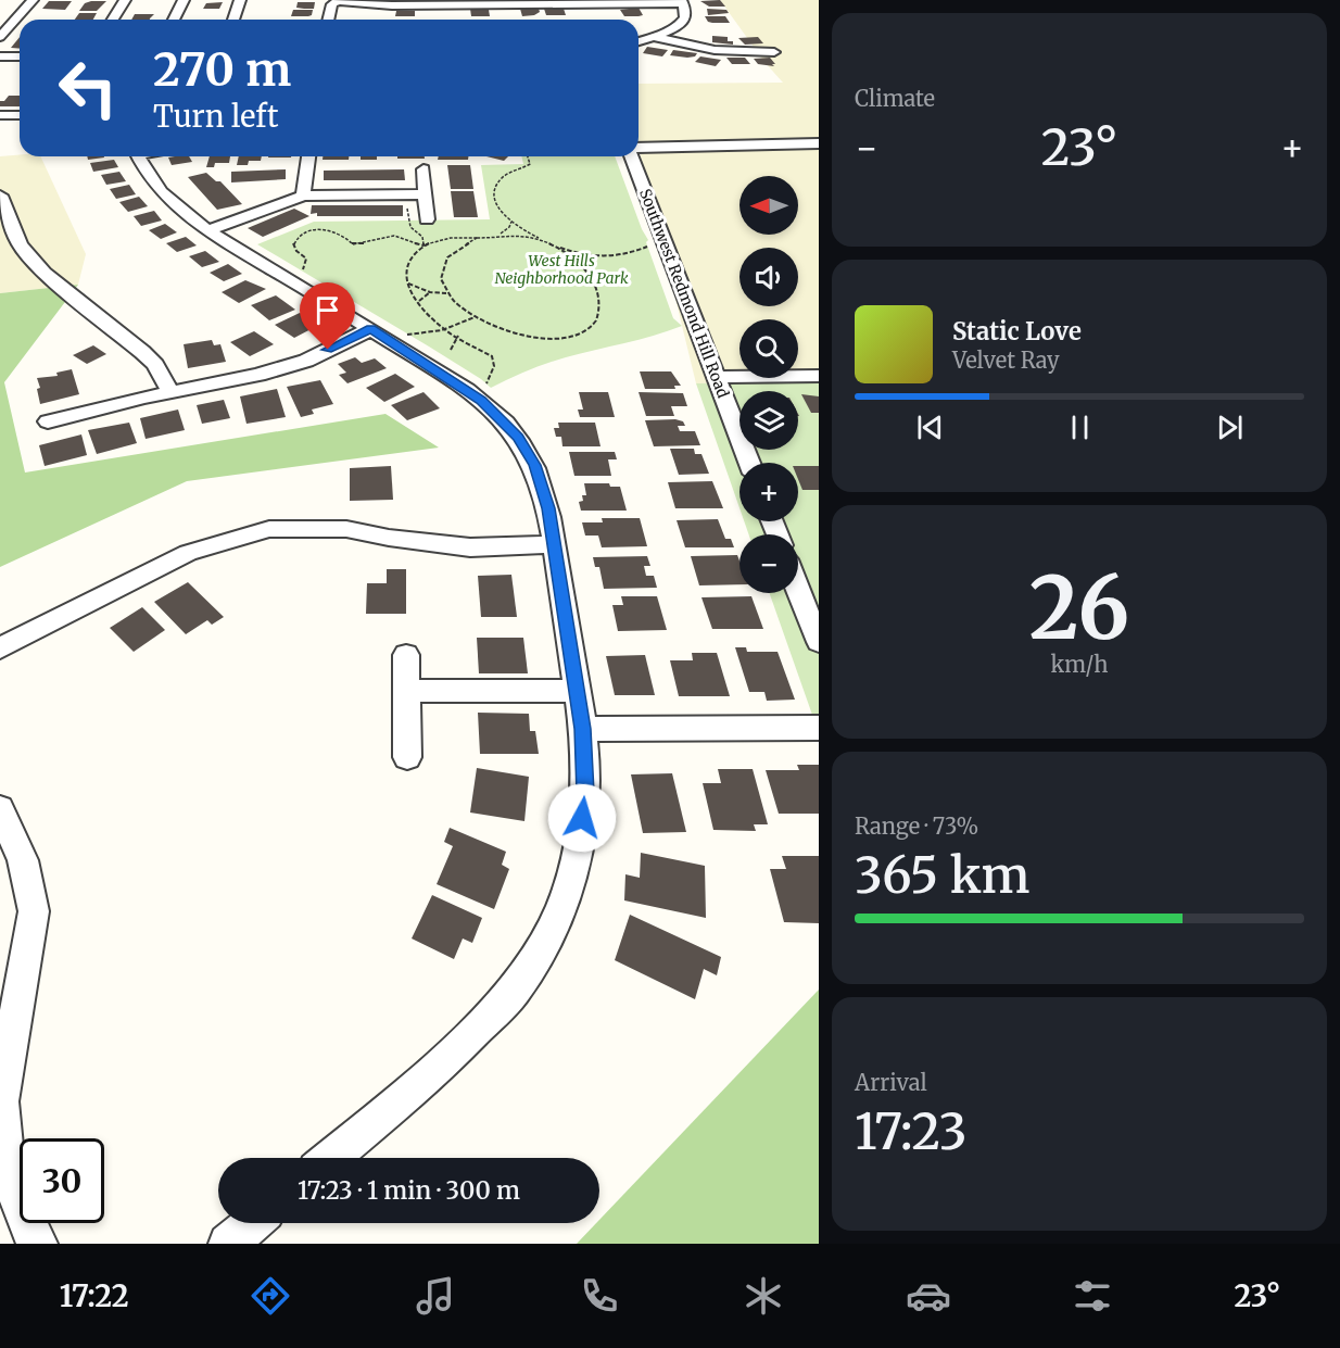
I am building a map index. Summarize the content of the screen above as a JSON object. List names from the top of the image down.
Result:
{
  "streets": {
    "street": ["Southwest Redmond Hill Road"]
  },
  "parks": ["West Hills Neighborhood Park"],
  "north": "left",
  "page": {
    "tile": [
      "Climate",
      ["26", "km/h"],
      ["Range · 73%", "365 km"],
      ["Arrival", "17:23"]
    ],
    "turn": ["270 m", "Turn left"],
    "heat": ["−", "23°", "+"],
    "map_buttons": ["+", "−"],
    "song": ["Static Love", "Velvet Ray"],
    "limit": "30",
    "trip": "17:23 · 1 min · 300 m",
    "tabs": ["17:22", "23°"]
  }
}
